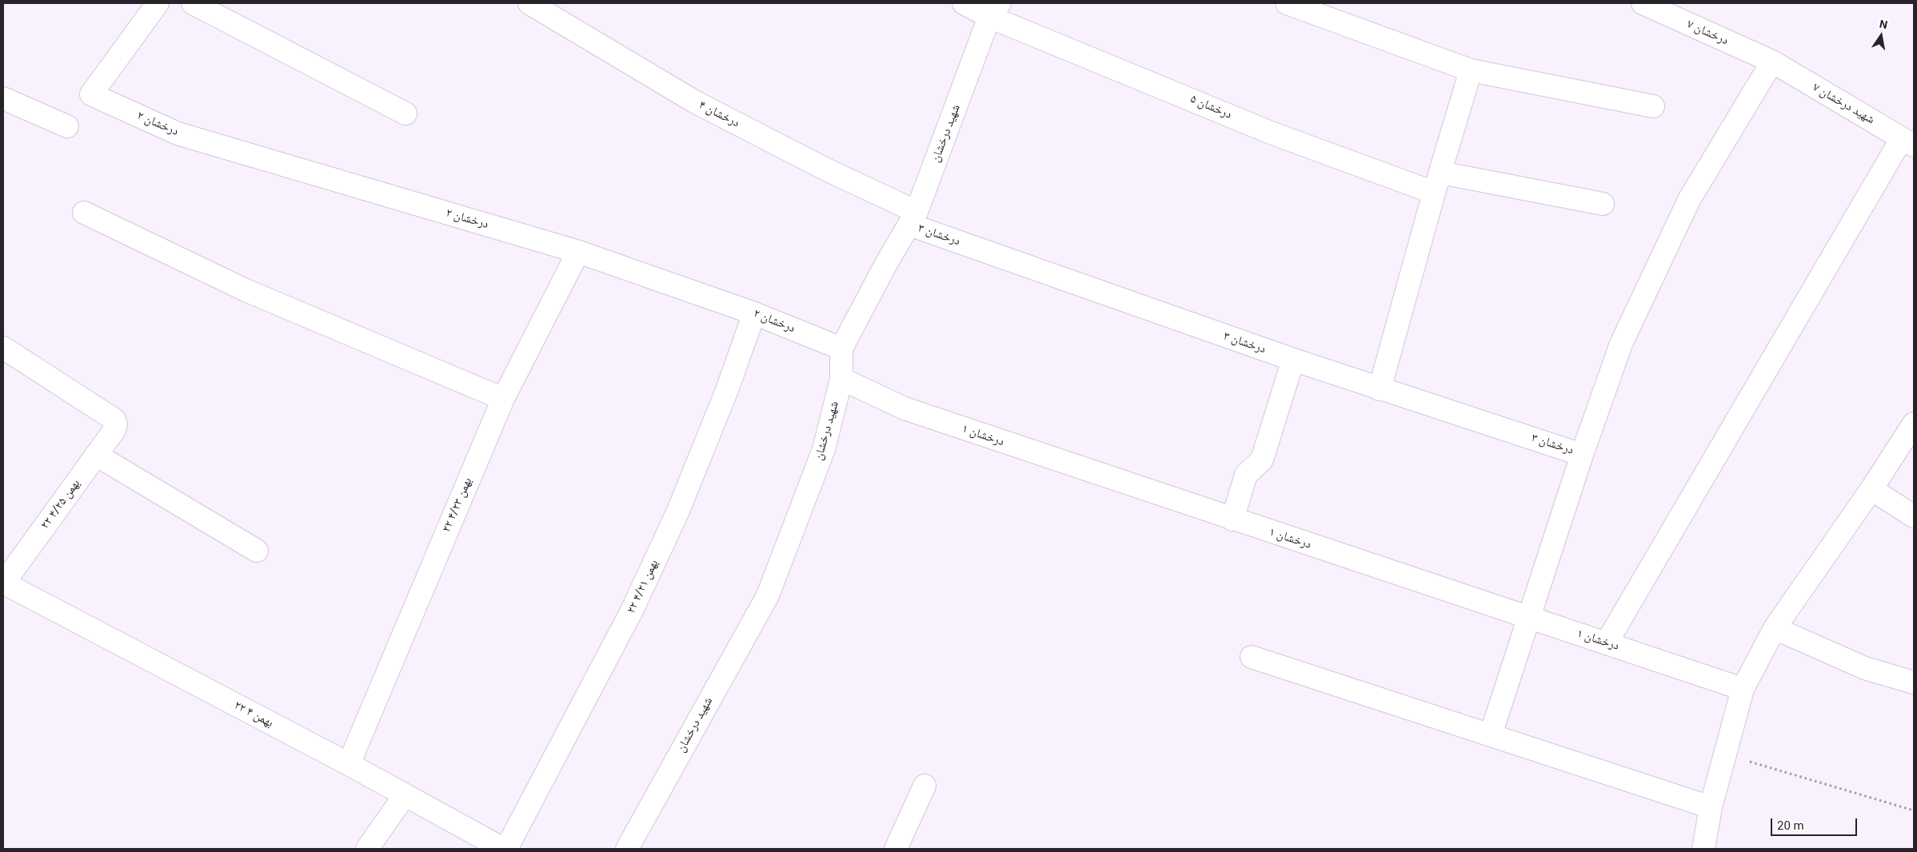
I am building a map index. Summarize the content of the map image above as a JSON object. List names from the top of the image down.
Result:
{
  "streets": {
    "street": [
      "درخشان ۷",
      "شهید درخشان ۷",
      "درخشان ۵",
      "درخشان ۴",
      "درخشان ۲",
      "شهید درخشان",
      "درخشان ۳",
      "درخشان ۱",
      "۲۲ بهمن ۴/۲۵",
      "۲۲ بهمن ۴/۲۳",
      "۲۲ بهمن ۴/۲۱",
      "۲۲ بهمن ۴"
    ]
  },
  "crossings": [
    ["درخشان ۷", "شهید درخشان ۷"],
    ["درخشان ۵", "شهید درخشان"],
    ["درخشان ۴", "شهید درخشان"],
    ["درخشان ۴", "درخشان ۳"],
    ["درخشان ۲", "شهید درخشان"],
    ["درخشان ۲", "۲۲ بهمن ۴/۲۳"],
    ["درخشان ۲", "۲۲ بهمن ۴/۲۱"],
    ["شهید درخشان", "درخشان ۳"],
    ["شهید درخشان", "درخشان ۱"],
    ["۲۲ بهمن ۴/۲۵", "۲۲ بهمن ۴"],
    ["۲۲ بهمن ۴/۲۳", "۲۲ بهمن ۴"]
  ],
  "scale_bar": "20 m",
  "north": "top"
}
